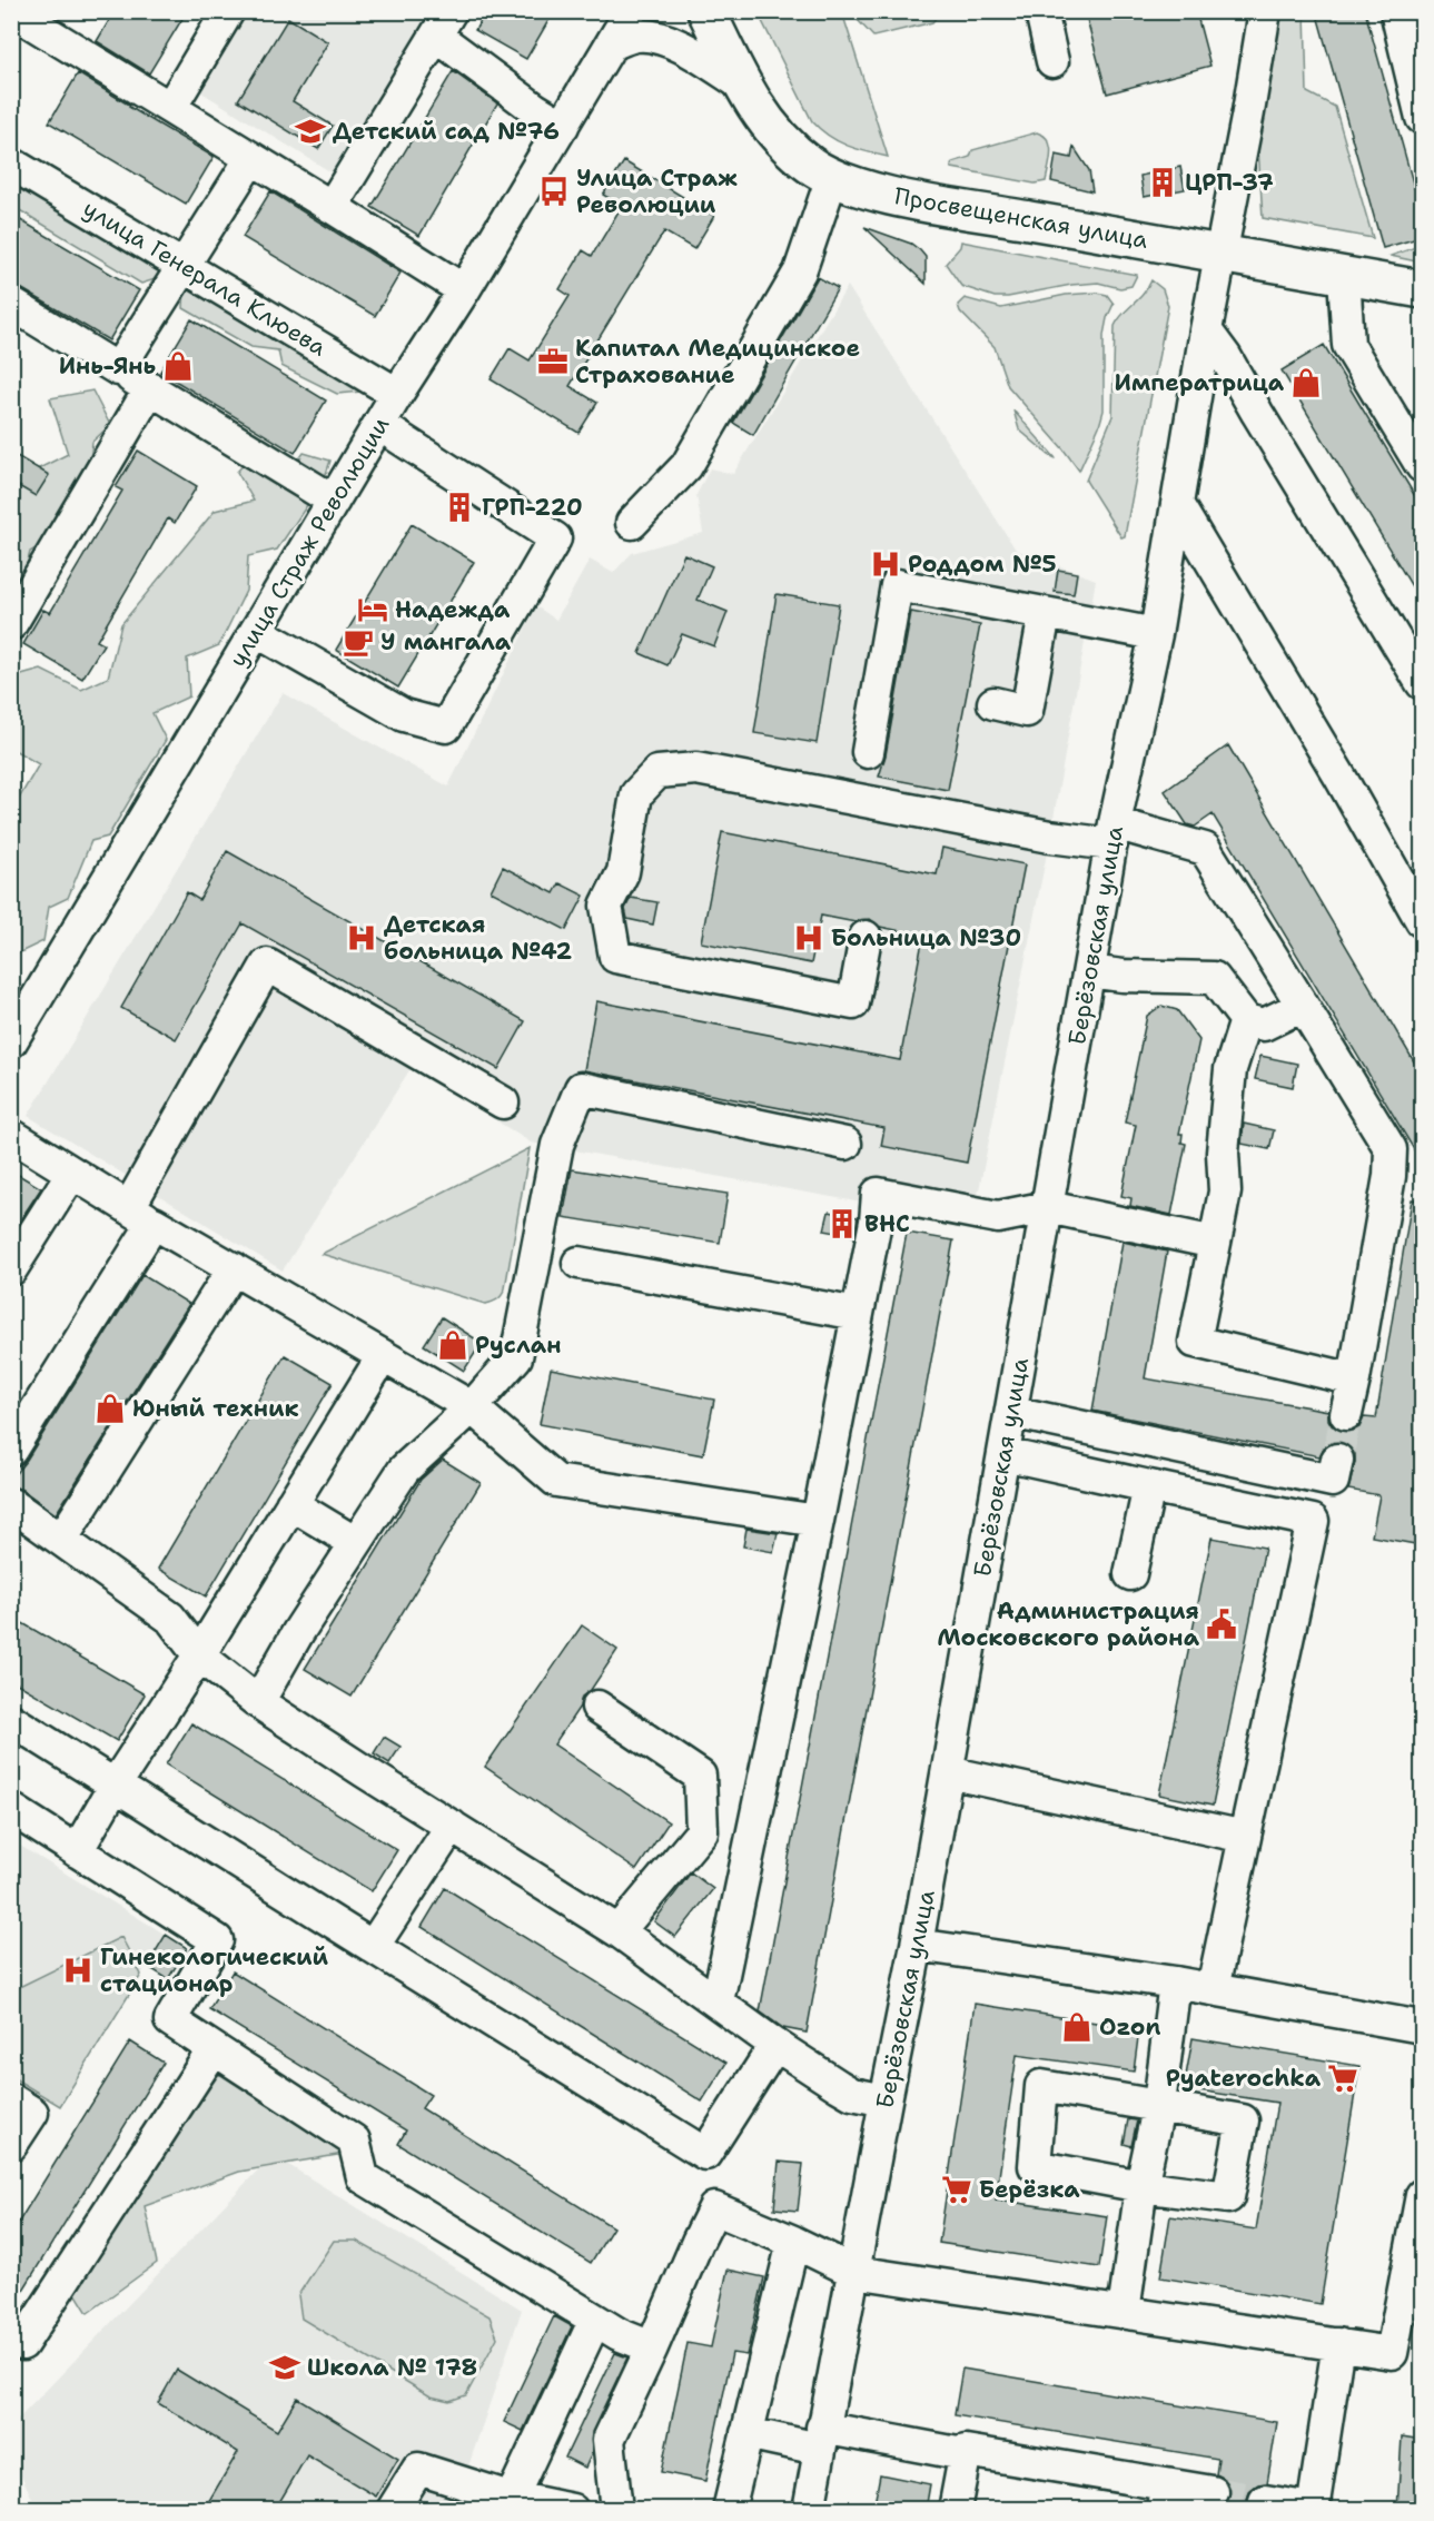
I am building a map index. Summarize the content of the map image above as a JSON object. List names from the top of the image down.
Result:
{
  "streets": {
    "main road": ["Просвещенская улица"],
    "street": ["улица Генерала Клюева", "улица Страж Революции", "Берёзовская улица"]
  },
  "crossings": [
    ["Просвещенская улица", "Берёзовская улица"],
    ["улица Генерала Клюева", "улица Страж Революции"]
  ],
  "places": {
    "school or university": ["Детский сад №76", "Школа № 178"],
    "building": ["ЦРП-37", "ГРП-220", "ВНС"],
    "bus stop": ["Улица Страж Революции"],
    "office": ["Капитал Медицинское Страхование"],
    "shop": [
      "Инь-Янь",
      "Императрица",
      "Руслан",
      "Юный техник",
      "Ozon"
    ],
    "hospital": [
      "Роддом №5",
      "Детская больница №42",
      "Больница №30",
      "Гинекологический стационар"
    ],
    "hotel": ["Надежда"],
    "cafe": ["У мангала"],
    "public building": ["Администрация Московского района"],
    "supermarket": ["Pyaterochka", "Берёзка"]
  }
}
